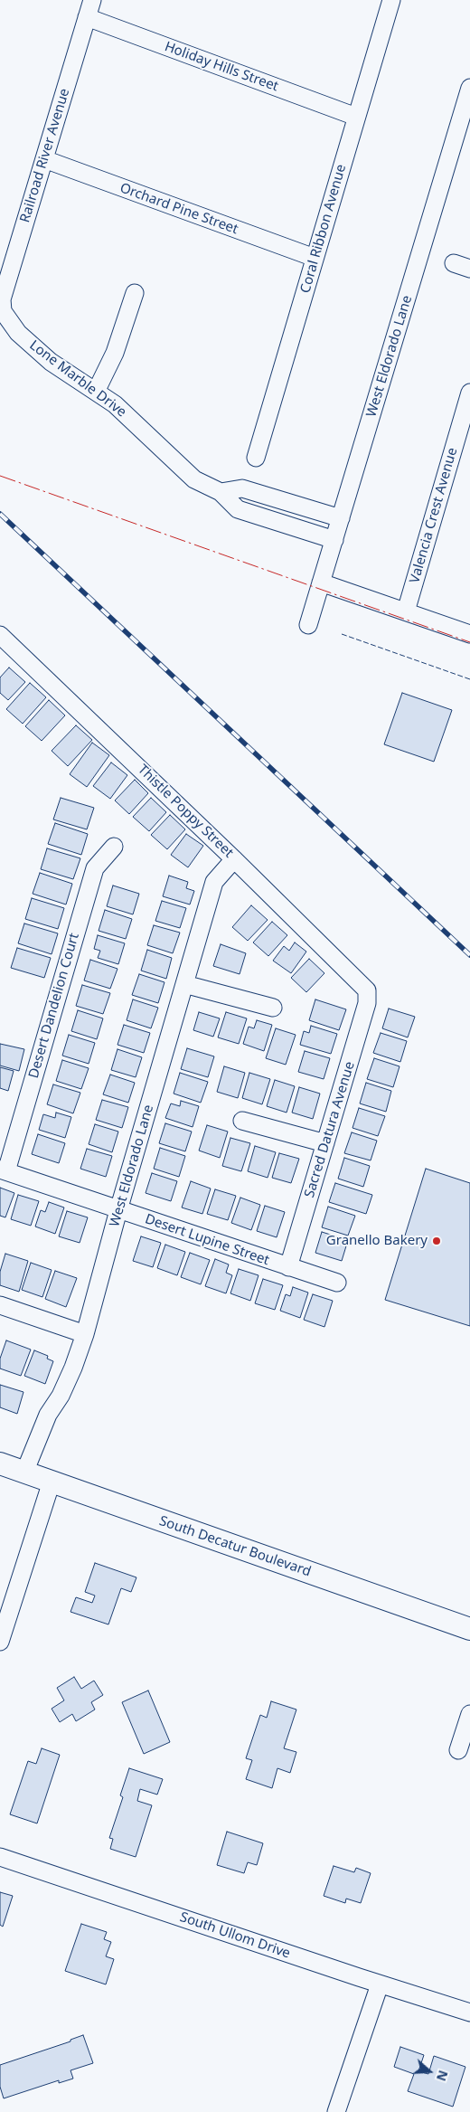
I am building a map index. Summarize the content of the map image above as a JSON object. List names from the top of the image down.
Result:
{
  "streets": {
    "main road": ["South Decatur Boulevard"],
    "street": [
      "Holiday Hills Street",
      "Railroad River Avenue",
      "Orchard Pine Street",
      "Coral Ribbon Avenue",
      "West Eldorado Lane",
      "Lone Marble Drive",
      "Valencia Crest Avenue",
      "Thistle Poppy Street",
      "Desert Dandelion Court",
      "Sacred Datura Avenue",
      "Desert Lupine Street",
      "South Ullom Drive"
    ]
  },
  "crossings": [
    ["Holiday Hills Street", "Railroad River Avenue"],
    ["Holiday Hills Street", "Coral Ribbon Avenue"],
    ["Railroad River Avenue", "Orchard Pine Street"],
    ["Railroad River Avenue", "Lone Marble Drive"],
    ["Orchard Pine Street", "Coral Ribbon Avenue"],
    ["West Eldorado Lane", "Lone Marble Drive"],
    ["West Eldorado Lane", "Thistle Poppy Street"],
    ["West Eldorado Lane", "Desert Lupine Street"],
    ["West Eldorado Lane", "South Decatur Boulevard"],
    ["Thistle Poppy Street", "Sacred Datura Avenue"],
    ["Desert Dandelion Court", "Desert Lupine Street"],
    ["Sacred Datura Avenue", "Desert Lupine Street"]
  ],
  "places": ["Granello Bakery"],
  "north": "right"
}
